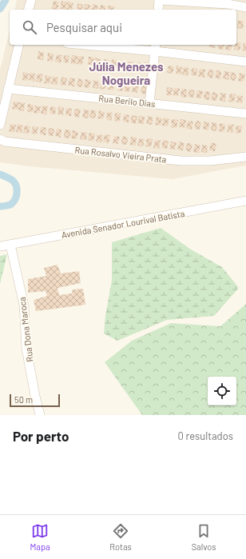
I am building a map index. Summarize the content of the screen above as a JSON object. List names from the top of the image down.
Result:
{
  "streets": {
    "street": [
      "Rua Berilo Dias",
      "Rua Rosalvo Vieira Prata",
      "Avenida Senador Lourival Batista",
      "Rua Dona Maroca"
    ]
  },
  "crossings": [
    ["Avenida Senador Lourival Batista", "Rua Dona Maroca"]
  ],
  "districts": ["Júlia Menezes Nogueira"],
  "scale_bar": "50 m",
  "page": {
    "search": "Pesquisar aqui",
    "scale": "50 m",
    "heading": ["Por perto", "0 resultados"],
    "nav": ["Mapa", "Rotas", "Salvos"]
  }
}
